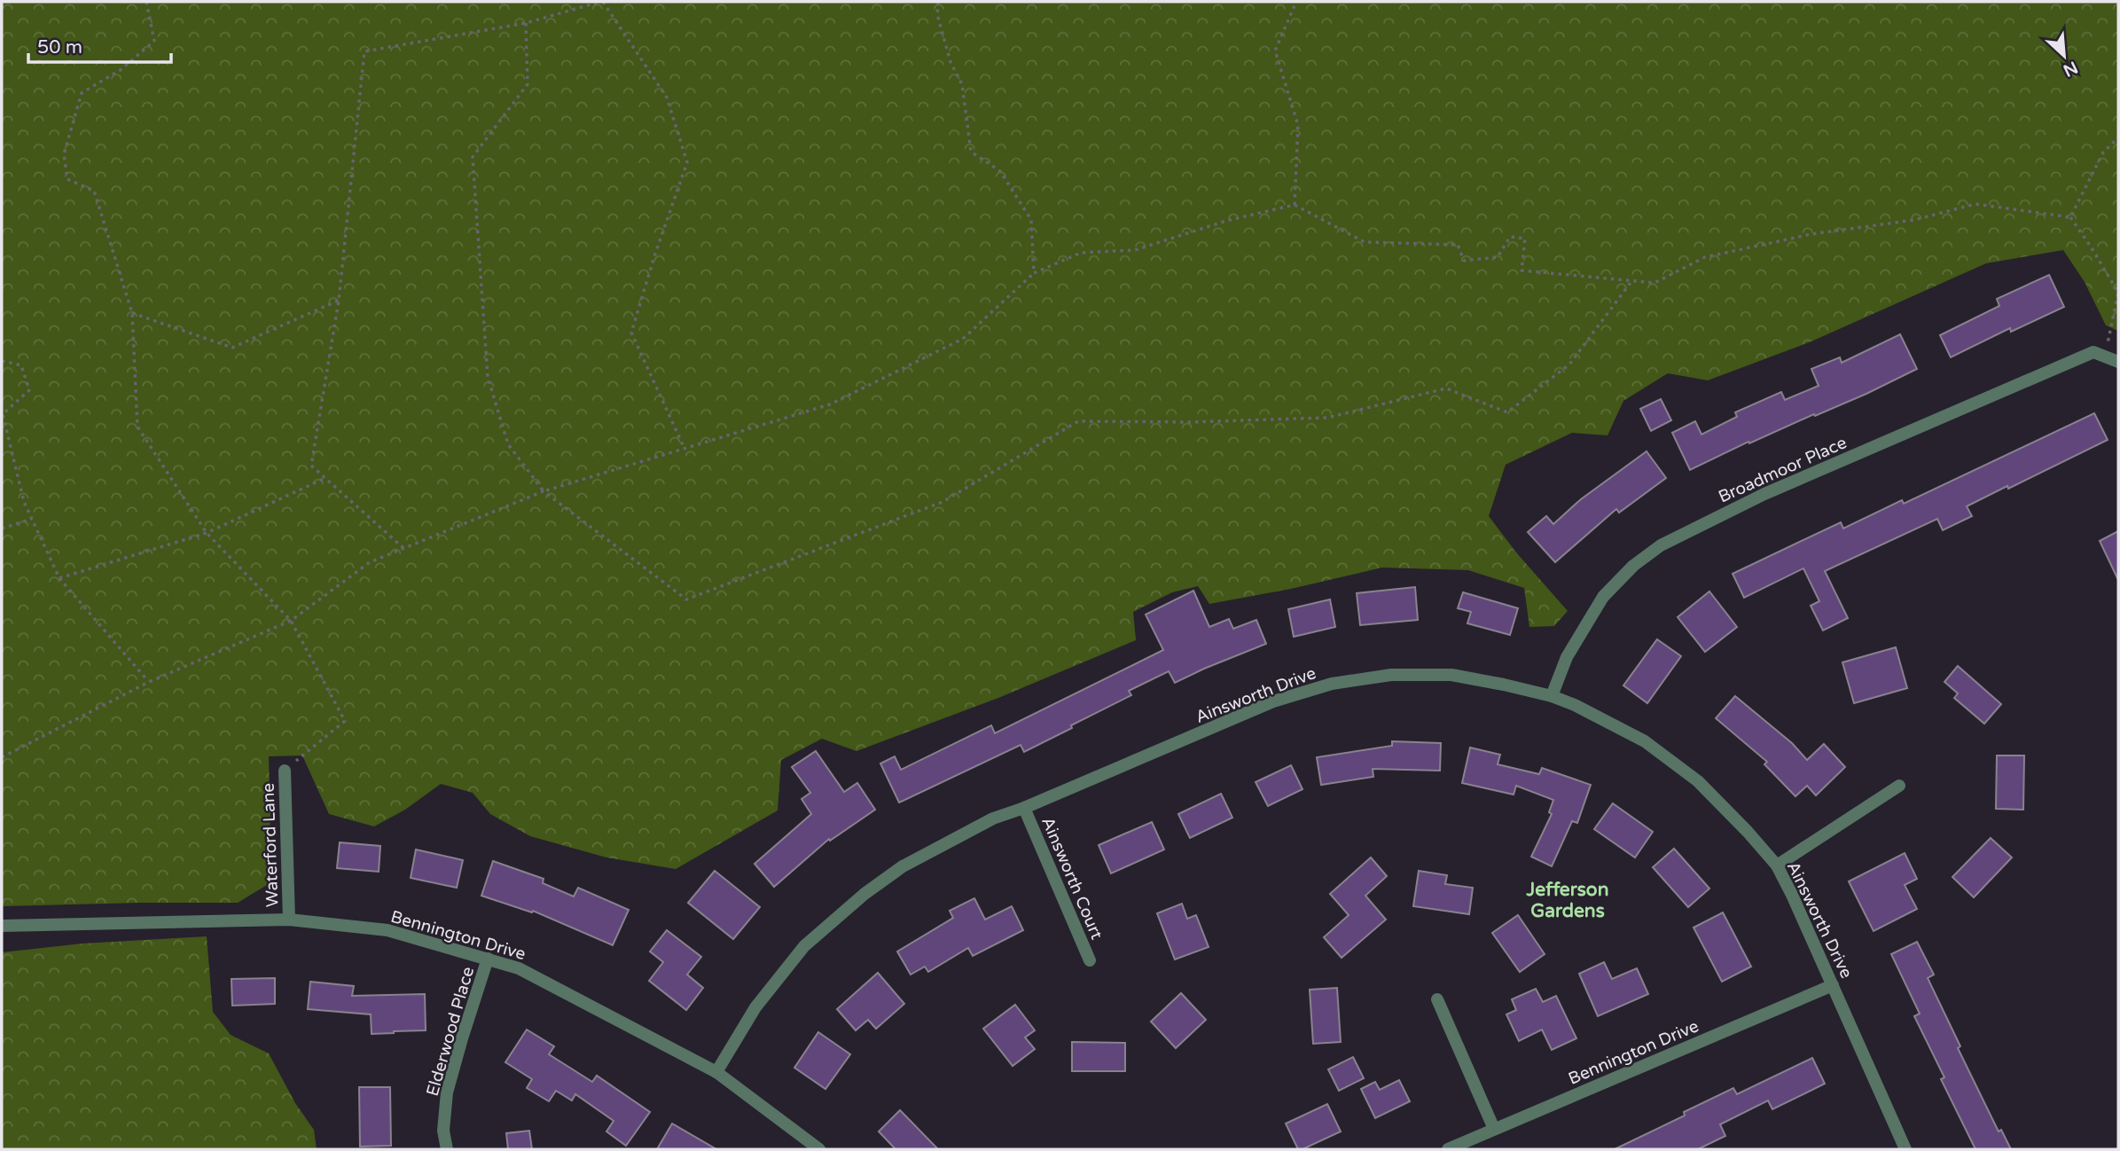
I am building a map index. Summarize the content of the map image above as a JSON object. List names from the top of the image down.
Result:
{
  "streets": {
    "street": [
      "Broadmoor Place",
      "Ainsworth Drive",
      "Waterford Lane",
      "Ainsworth Court",
      "Bennington Drive",
      "Elderwood Place"
    ]
  },
  "crossings": [
    ["Broadmoor Place", "Ainsworth Drive"],
    ["Ainsworth Drive", "Ainsworth Court"],
    ["Ainsworth Drive", "Bennington Drive"],
    ["Waterford Lane", "Bennington Drive"],
    ["Bennington Drive", "Elderwood Place"]
  ],
  "districts": ["Jefferson Gardens"],
  "scale_bar": "50 m",
  "north": "bottom right"
}
